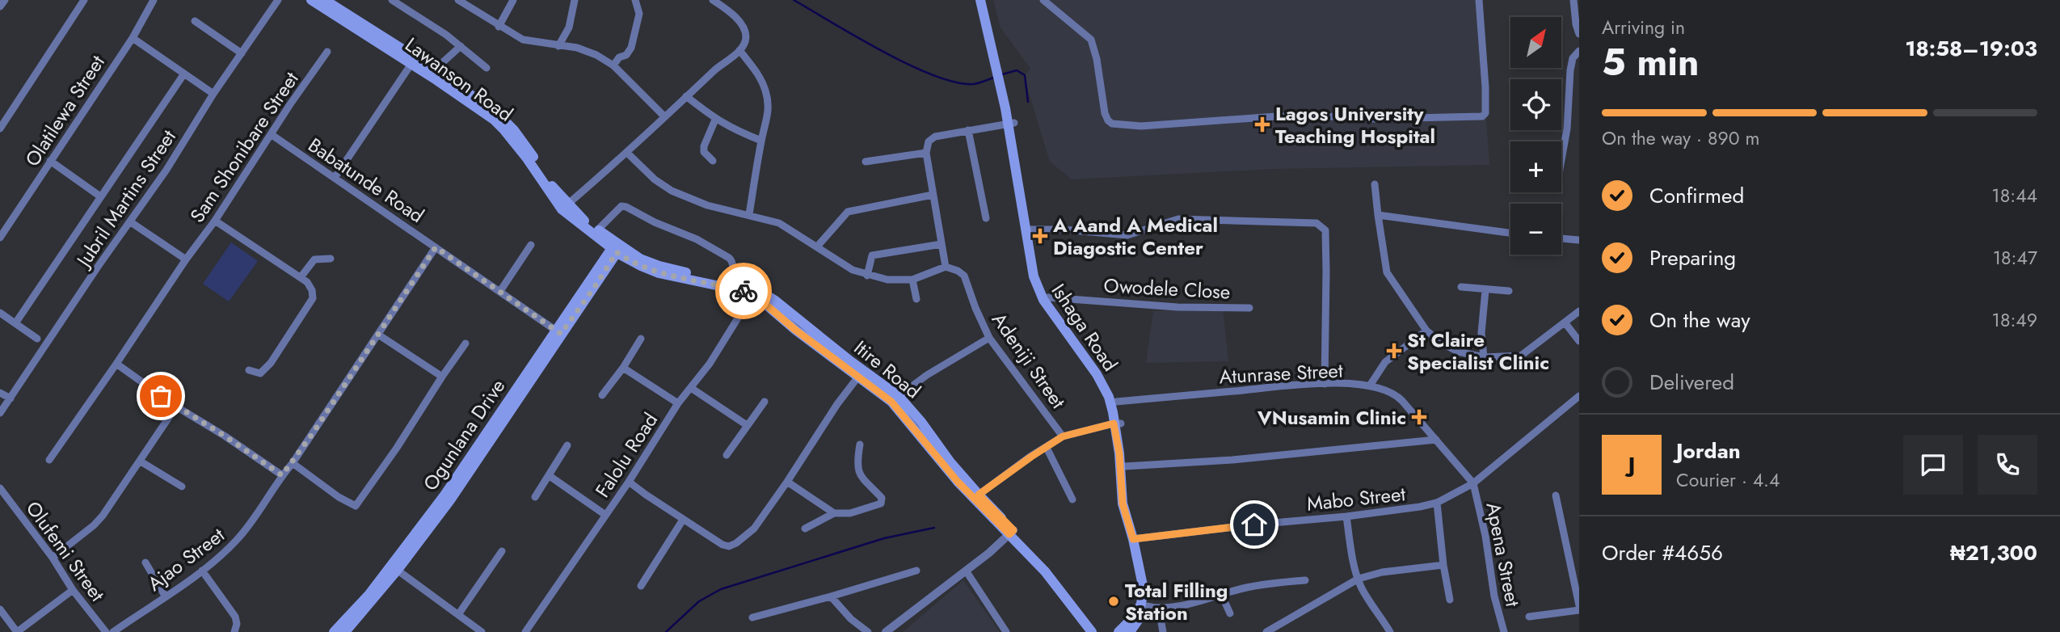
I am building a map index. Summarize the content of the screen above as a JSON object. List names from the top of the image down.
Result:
{
  "streets": {
    "main road": [
      "Lawanson Road",
      "Ishaga Road",
      "Itire Road",
      "Ogunlana Drive"
    ],
    "street": [
      "Olatilewa Street",
      "Sam Shonibare Street",
      "Babatunde Road",
      "Jubril Martins Street",
      "Owodele Close",
      "Adeniji Street",
      "Atunrase Street",
      "Falolu Road",
      "Mabo Street",
      "Olufemi Street",
      "Apena Street",
      "Ajao Street"
    ]
  },
  "crossings": [
    ["Lawanson Road", "Itire Road"],
    ["Lawanson Road", "Ogunlana Drive"],
    ["Sam Shonibare Street", "Babatunde Road"],
    ["Babatunde Road", "Ogunlana Drive"],
    ["Babatunde Road", "Ajao Street"],
    ["Owodele Close", "Ishaga Road"],
    ["Ishaga Road", "Atunrase Street"],
    ["Ishaga Road", "Mabo Street"],
    ["Itire Road", "Ogunlana Drive"],
    ["Itire Road", "Falolu Road"],
    ["Atunrase Street", "Mabo Street"],
    ["Atunrase Street", "Apena Street"],
    ["Mabo Street", "Apena Street"]
  ],
  "places": {
    "health": [
      "Lagos University Teaching Hospital",
      "A Aand A Medical Diagostic Center",
      "St Claire Specialist Clinic",
      "VNusamin Clinic"
    ],
    "other": ["Total Filling Station"]
  },
  "north": "top right",
  "page": {
    "heading": ["5 min", "Arriving in", "18:58–19:03"],
    "panel": [
      "Jordan",
      "Courier · 4.4",
      "Order #4656",
      "₦21,300"
    ],
    "map_buttons": ["+", "−"],
    "bar": "On the way · 890 m",
    "list": [
      ["Confirmed", "18:44"],
      ["Preparing", "18:47"],
      ["On the way", "18:49"],
      "Delivered"
    ],
    "round": "J"
  }
}
